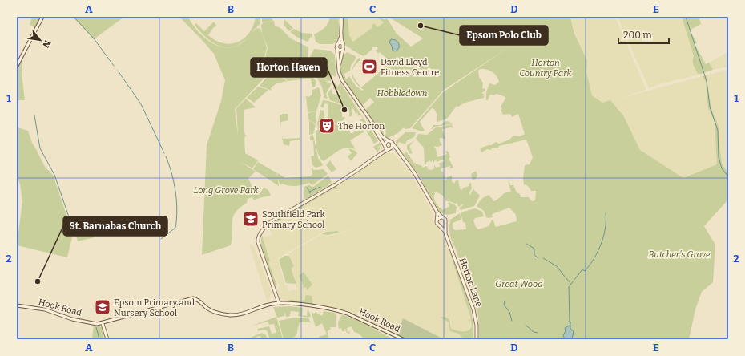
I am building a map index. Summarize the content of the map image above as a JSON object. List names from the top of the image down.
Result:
{
  "streets": {
    "street": ["Horton Lane", "Hook Road"]
  },
  "parks": [
    "Horton Country Park",
    "Hobbledown",
    "Long Grove Park",
    "Butcher's Grove",
    "Great Wood"
  ],
  "places": {
    "other": ["Epsom Polo Club", "Horton Haven", "St. Barnabas Church"],
    "sports": ["David Lloyd Fitness Centre"],
    "theatre": ["The Horton"],
    "school or university": ["Southfield Park Primary School", "Epsom Primary and Nursery School"]
  },
  "scale_bar": "200 m",
  "north": "bottom right",
  "grid": {
    "columns": [
      "A",
      "B",
      "C",
      "D",
      "E"
    ],
    "rows": ["1", "2"]
  }
}
